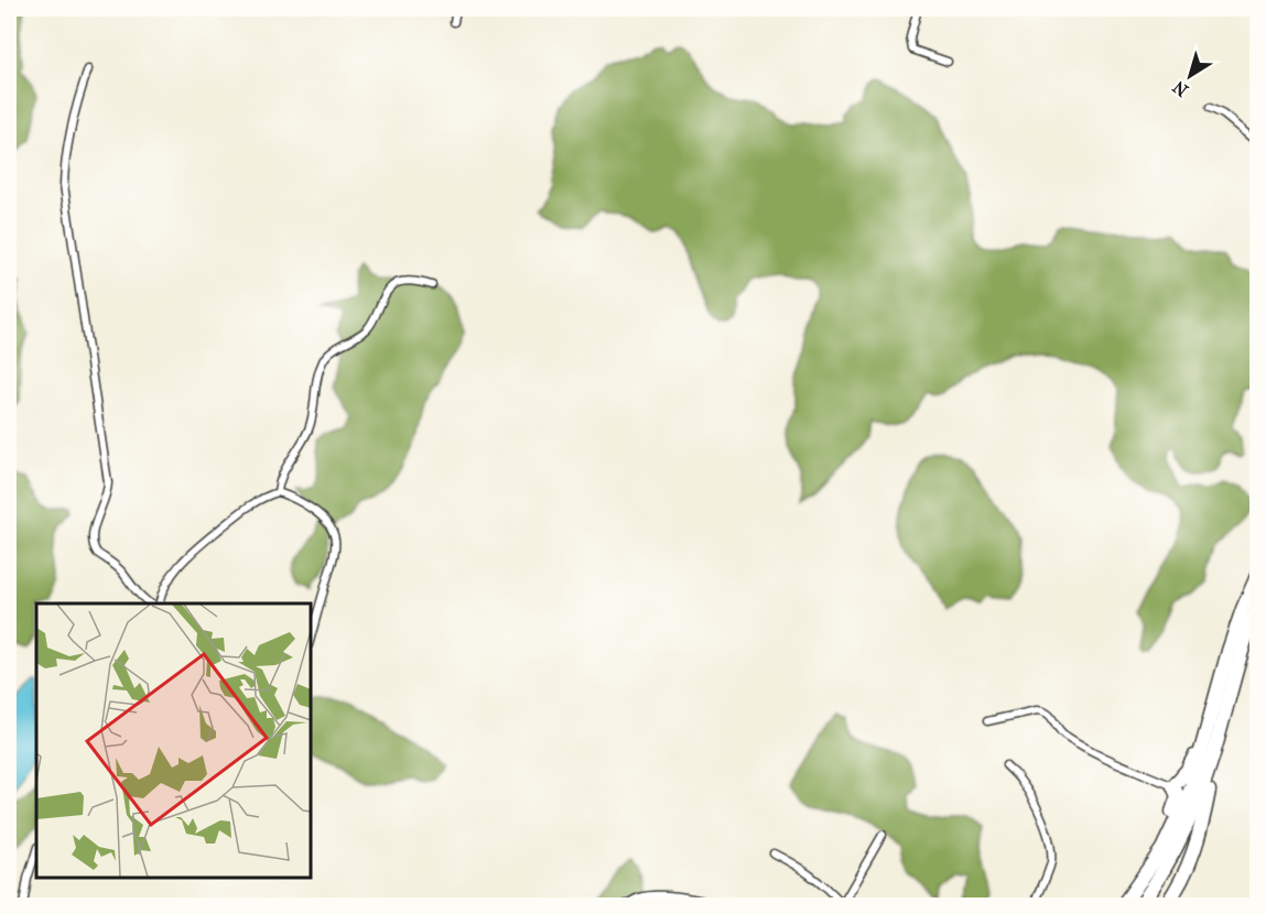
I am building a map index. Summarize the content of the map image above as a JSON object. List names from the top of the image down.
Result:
{
  "north": "bottom left"
}
